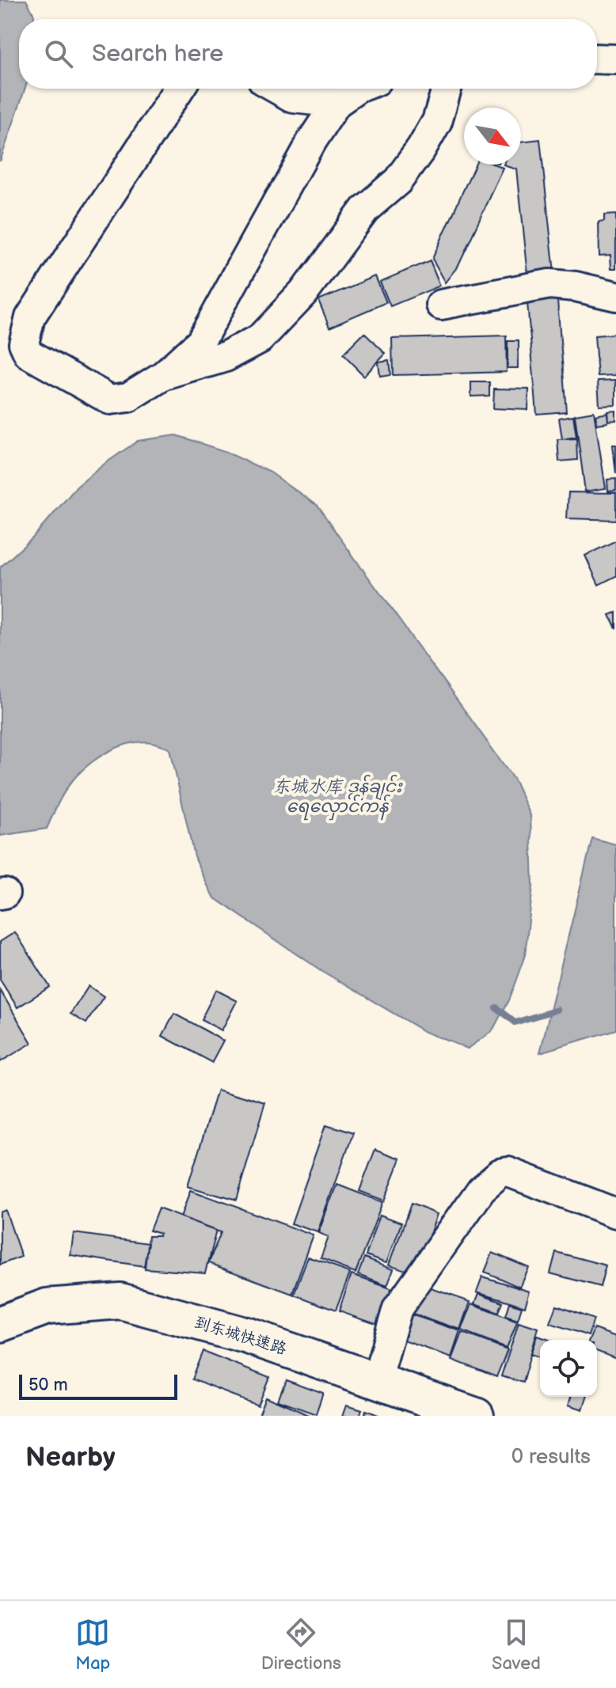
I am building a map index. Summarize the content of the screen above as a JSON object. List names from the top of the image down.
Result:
{
  "streets": {
    "main road": ["到东城快速路"]
  },
  "water": ["东城水库 ဒွန်ချင်း ရေလှောင်ကန်"],
  "scale_bar": "50 m",
  "north": "bottom right",
  "page": {
    "search": "Search here",
    "scale": "50 m",
    "heading": ["Nearby", "0 results"],
    "nav": ["Map", "Directions", "Saved"]
  }
}
